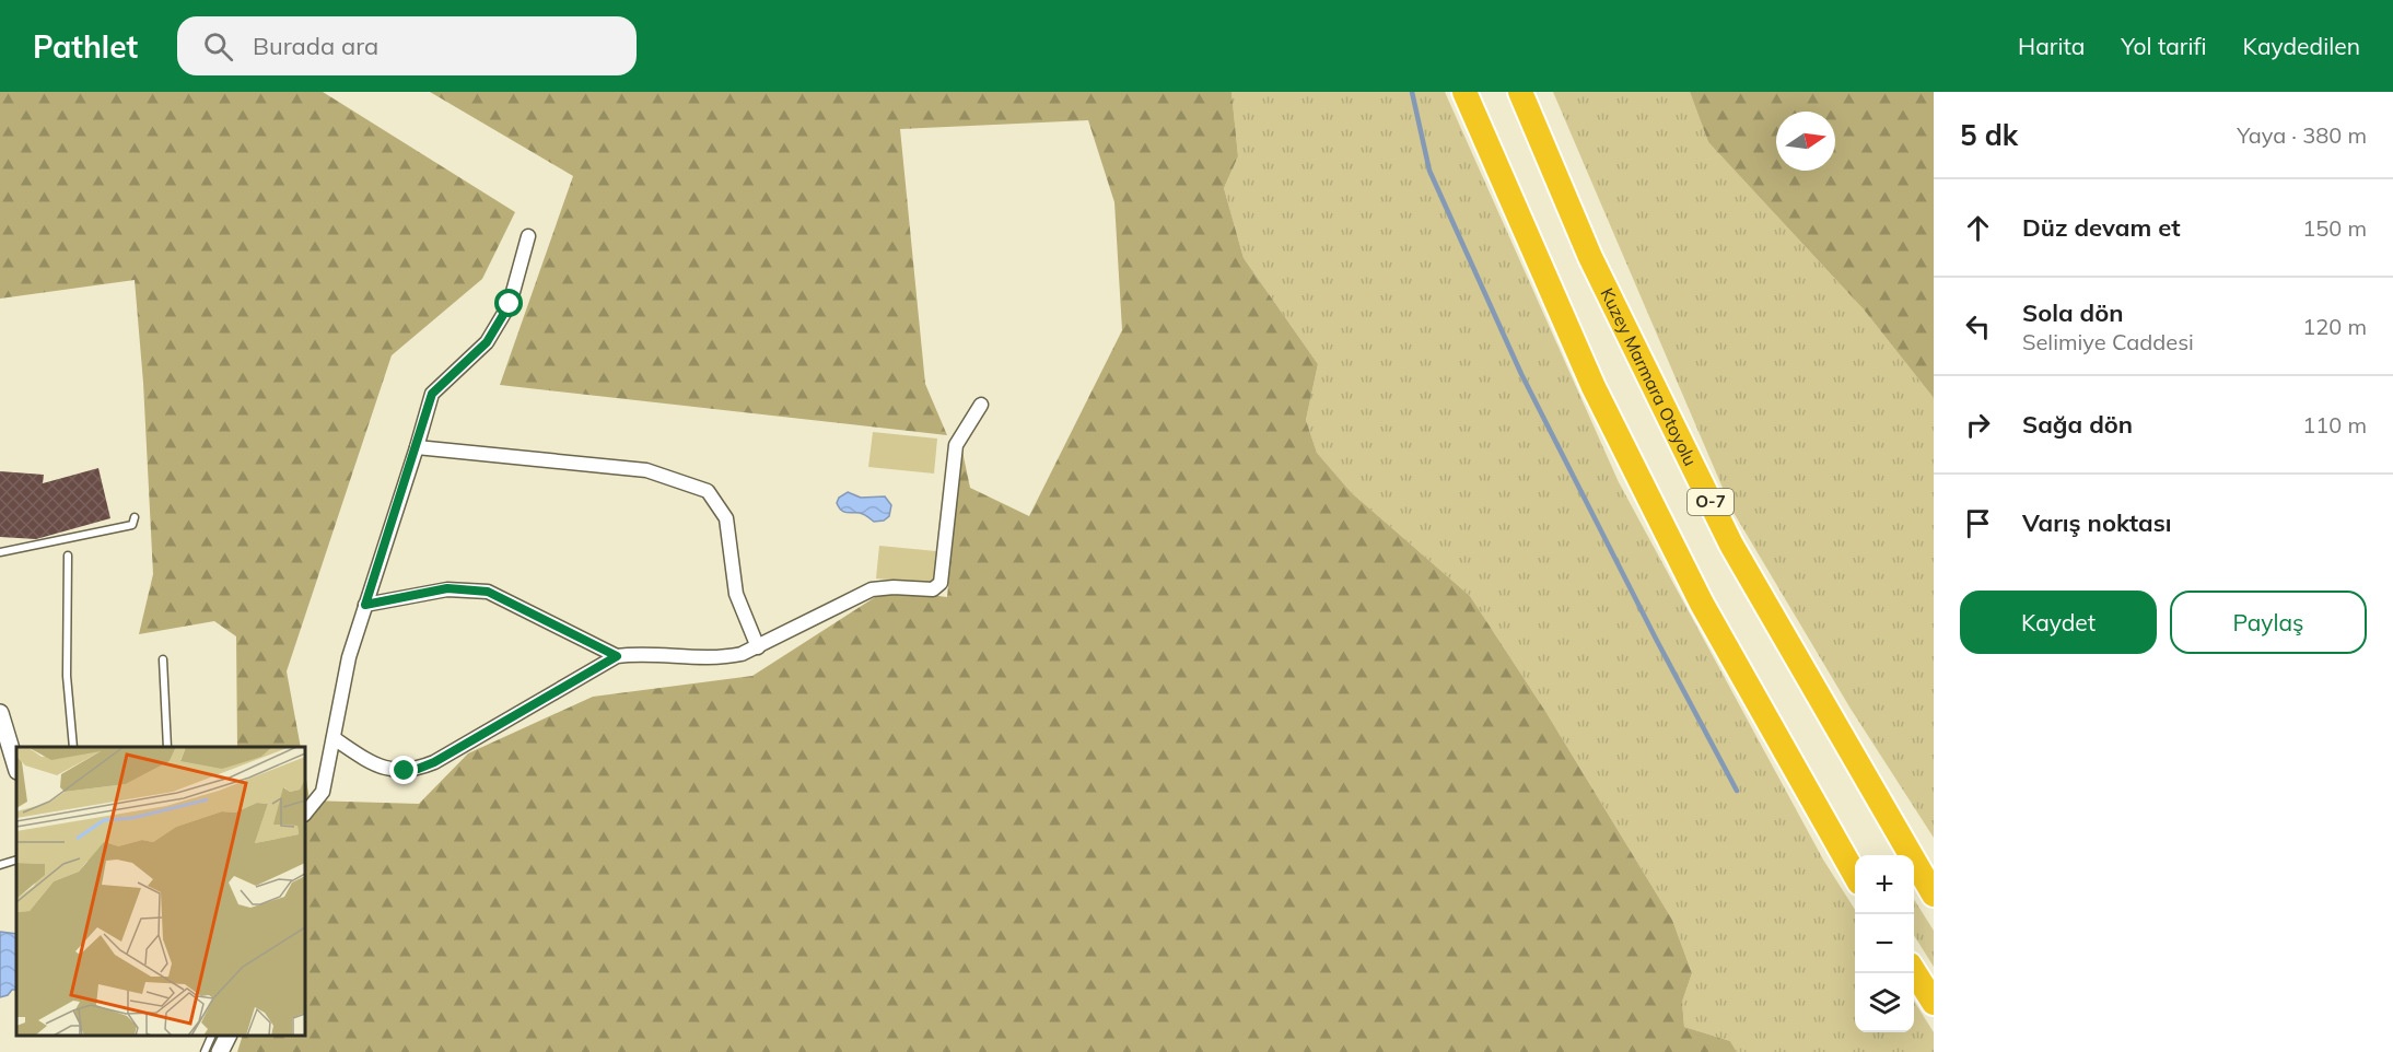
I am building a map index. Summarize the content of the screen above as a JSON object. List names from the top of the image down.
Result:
{
  "streets": {
    "highway": ["Kuzey Marmara Otoyolu", "O-7"]
  },
  "north": "right",
  "page": {
    "header": "Pathlet",
    "search": "Burada ara",
    "nav": ["Harita", "Yol tarifi", "Kaydedilen"],
    "heading": ["5 dk", "Yaya · 380 m"],
    "list": [
      ["Düz devam et", "150 m"],
      ["Sola dön", "Selimiye Caddesi", "120 m"],
      ["Sağa dön", "110 m"],
      "Varış noktası"
    ],
    "buttons": ["Kaydet", "Paylaş"],
    "map_buttons": ["+", "−"]
  }
}
